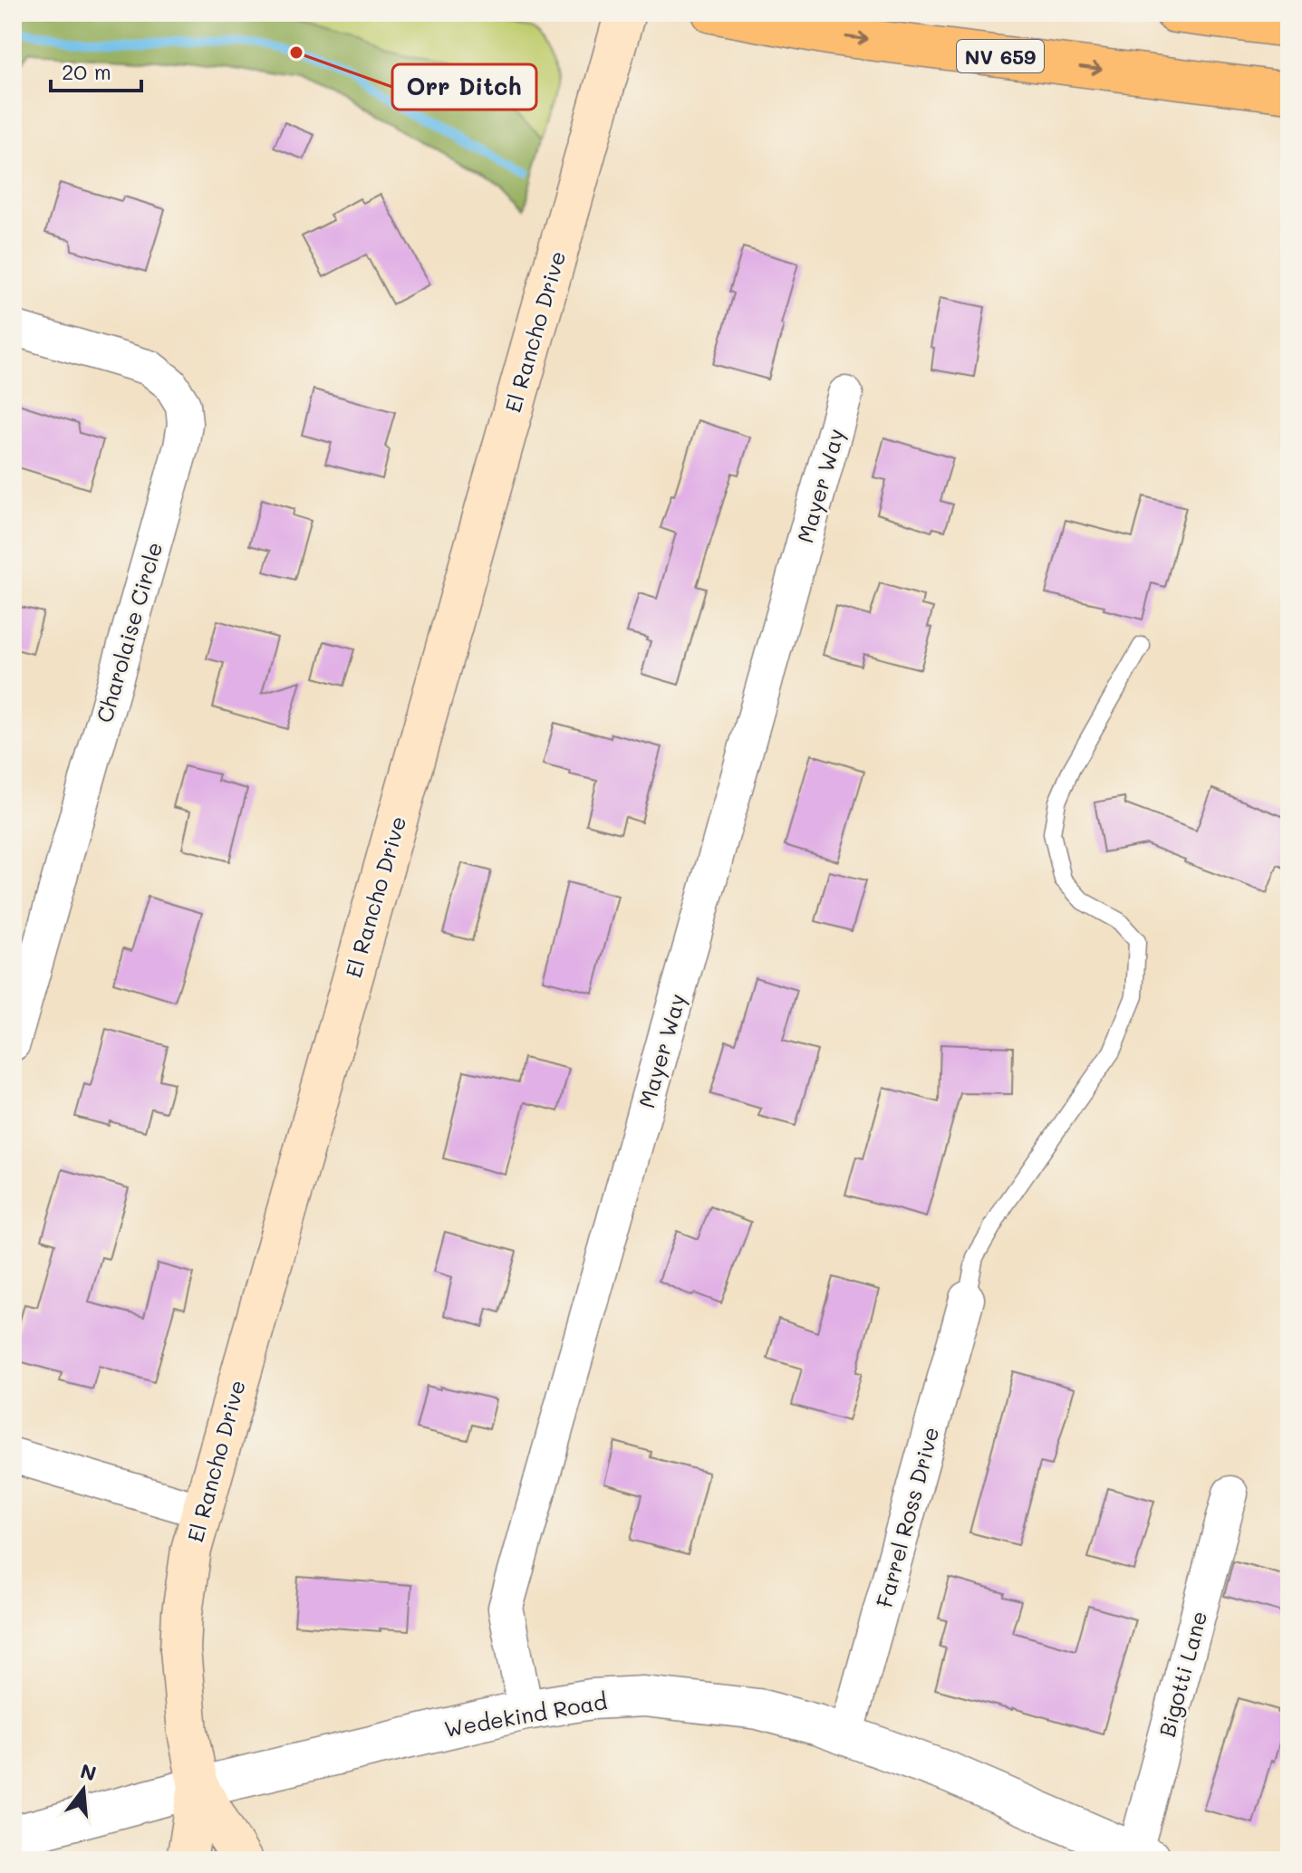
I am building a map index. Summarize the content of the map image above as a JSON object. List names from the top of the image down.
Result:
{
  "streets": {
    "main road": ["NV 659", "El Rancho Drive"],
    "street": [
      "Mayer Way",
      "Charolaise Circle",
      "Farrel Ross Drive",
      "Bigotti Lane",
      "Wedekind Road"
    ]
  },
  "crossings": [
    ["El Rancho Drive", "Wedekind Road"],
    ["Mayer Way", "Wedekind Road"],
    ["Farrel Ross Drive", "Wedekind Road"],
    ["Bigotti Lane", "Wedekind Road"]
  ],
  "places": ["Orr Ditch"],
  "scale_bar": "20 m",
  "north": "top"
}
